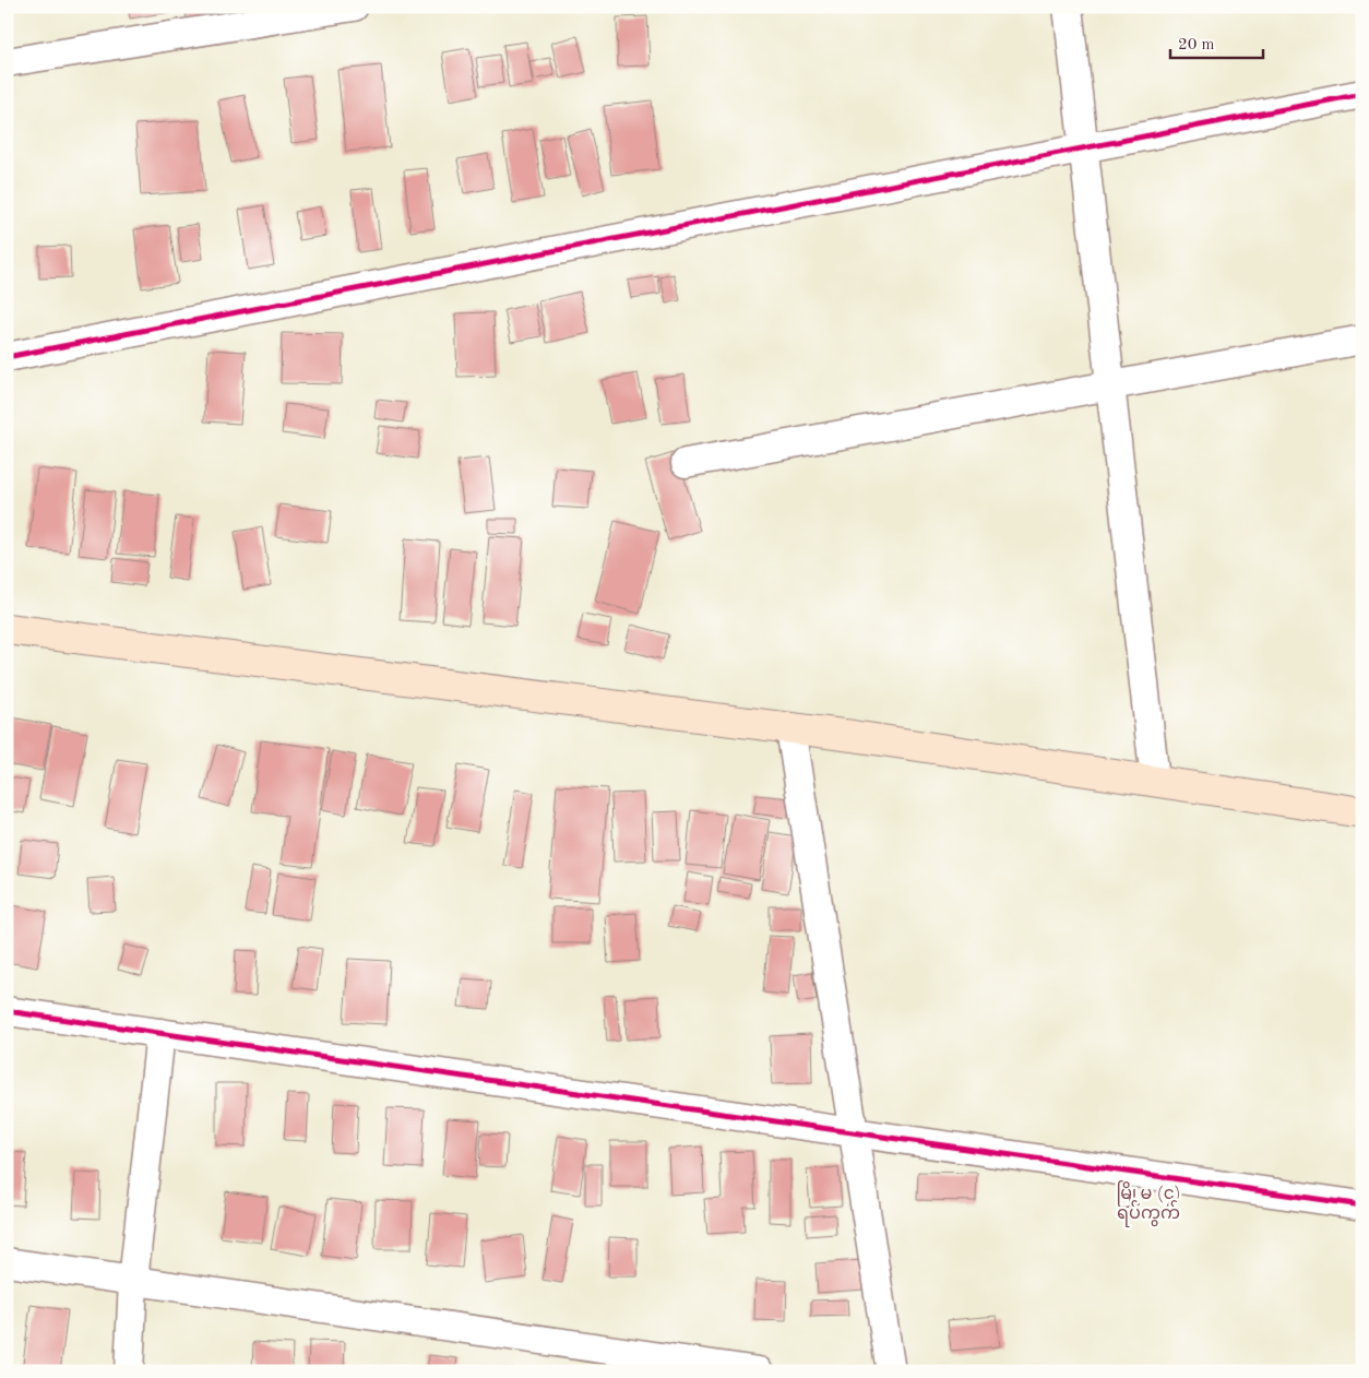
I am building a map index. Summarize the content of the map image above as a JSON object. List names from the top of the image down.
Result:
{
  "districts": ["မြို့မ (၄) ရပ်ကွက်"],
  "scale_bar": "20 m"
}
